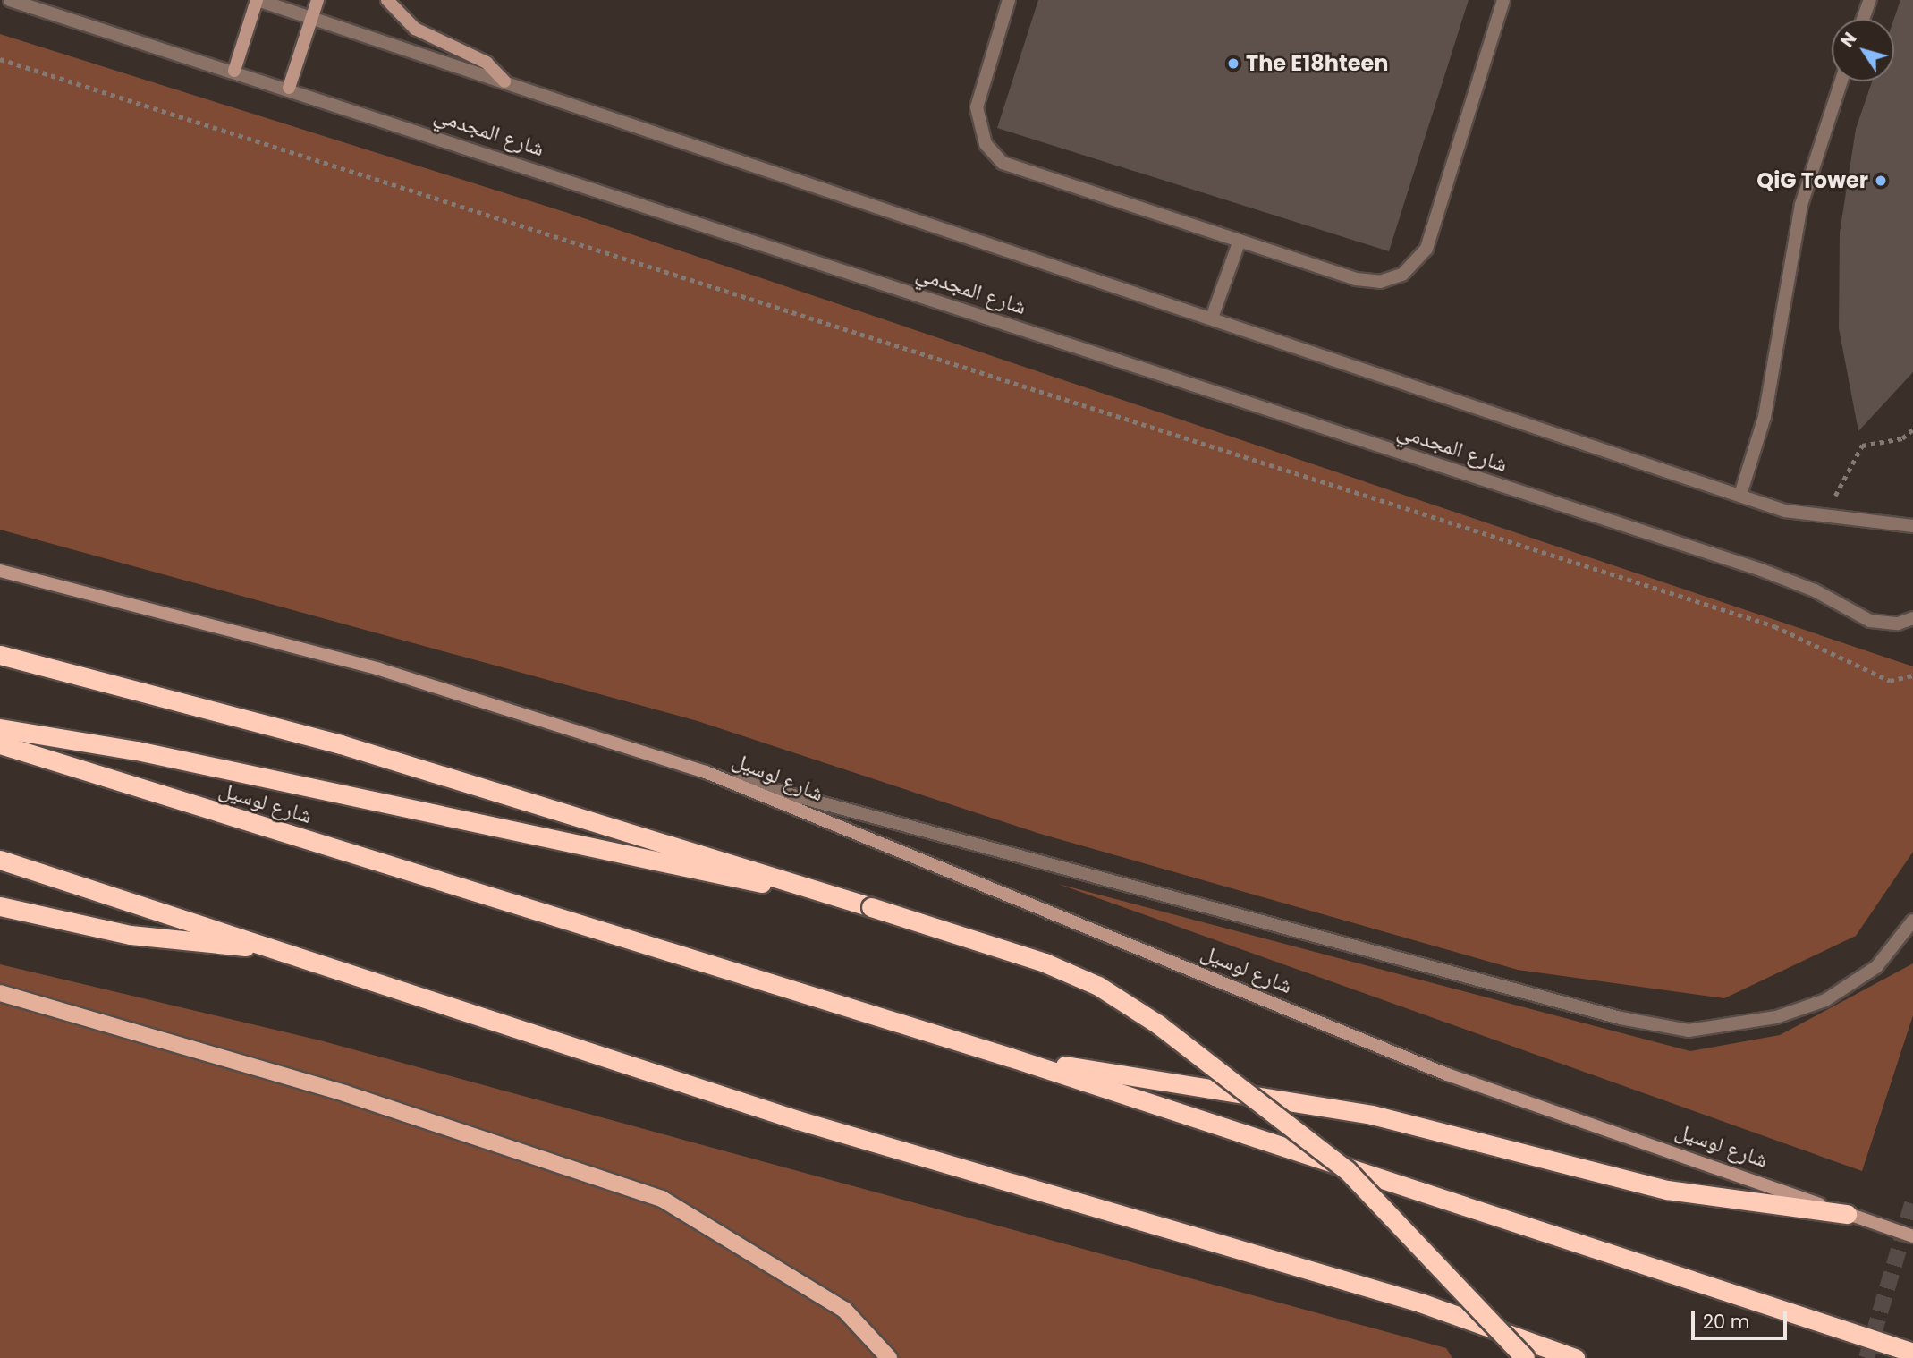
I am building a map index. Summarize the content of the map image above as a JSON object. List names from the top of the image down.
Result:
{
  "streets": {
    "highway": ["شارع لوسيل"],
    "street": ["شارع المجدمي"]
  },
  "places": ["The E18hteen", "QiG Tower"],
  "scale_bar": "20 m",
  "north": "top left"
}
